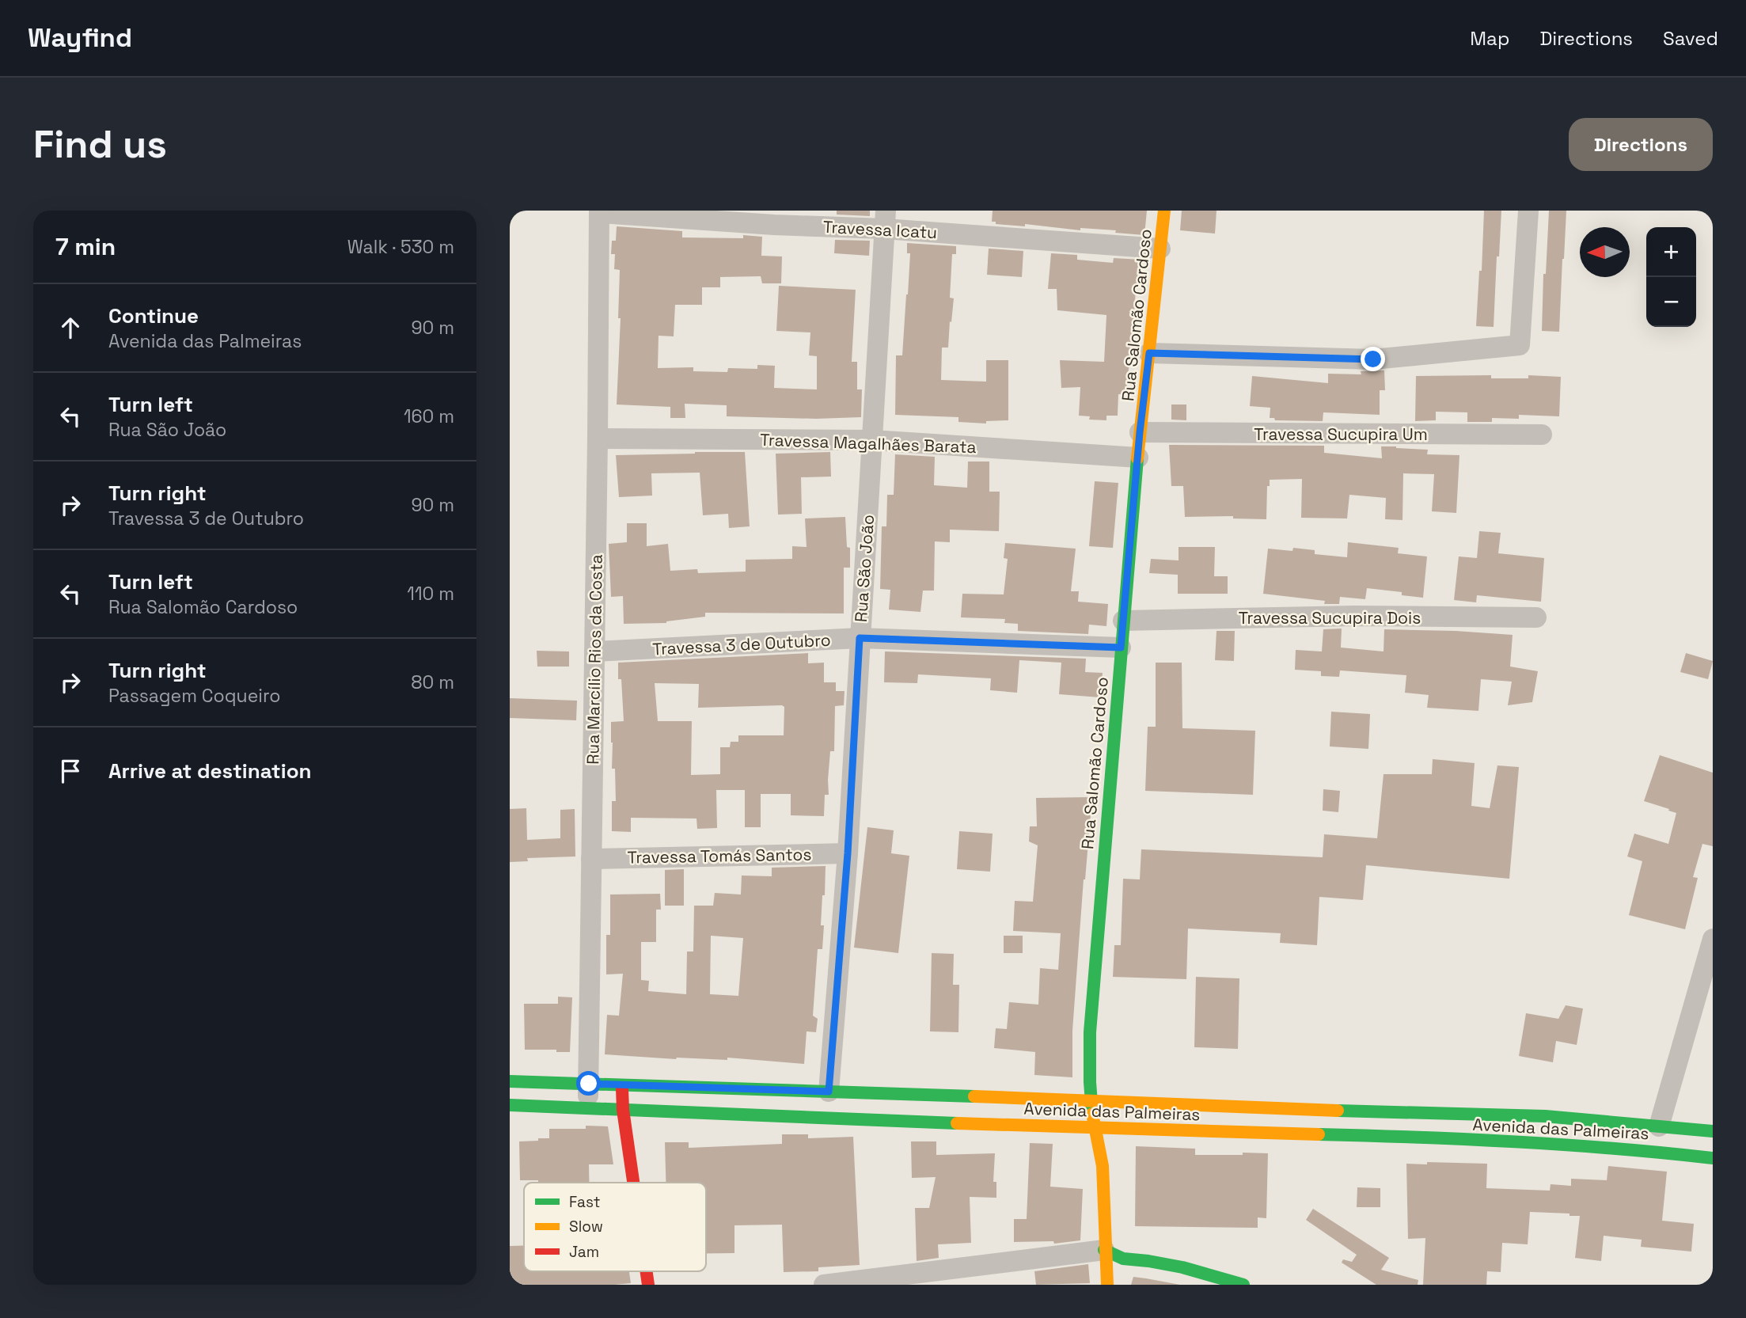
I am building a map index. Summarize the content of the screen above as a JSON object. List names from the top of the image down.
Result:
{
  "streets": {
    "main road": ["Rua Salomão Cardoso", "Avenida das Palmeiras"],
    "street": [
      "Travessa Icatu",
      "Travessa Sucupira Um",
      "Travessa Magalhães Barata",
      "Rua São João",
      "Travessa Sucupira Dois",
      "Travessa 3 de Outubro",
      "Rua Marcílio Rios da Costa",
      "Travessa Tomás Santos"
    ]
  },
  "crossings": [
    ["Travessa Icatu", "Rua Salomão Cardoso"],
    ["Travessa Icatu", "Rua São João"],
    ["Travessa Icatu", "Rua Marcílio Rios da Costa"],
    ["Rua Salomão Cardoso", "Travessa Sucupira Um"],
    ["Rua Salomão Cardoso", "Travessa Magalhães Barata"],
    ["Rua Salomão Cardoso", "Travessa Sucupira Dois"],
    ["Rua Salomão Cardoso", "Travessa 3 de Outubro"],
    ["Rua Salomão Cardoso", "Avenida das Palmeiras"],
    ["Travessa Magalhães Barata", "Rua São João"],
    ["Travessa Magalhães Barata", "Rua Marcílio Rios da Costa"],
    ["Rua São João", "Travessa 3 de Outubro"],
    ["Rua São João", "Travessa Tomás Santos"],
    ["Rua São João", "Avenida das Palmeiras"],
    ["Travessa 3 de Outubro", "Rua Marcílio Rios da Costa"],
    ["Rua Marcílio Rios da Costa", "Travessa Tomás Santos"],
    ["Rua Marcílio Rios da Costa", "Avenida das Palmeiras"]
  ],
  "legend": ["Fast", "Slow", "Jam"],
  "north": "left",
  "page": {
    "header": "Wayfind",
    "nav": ["Map", "Directions", "Saved"],
    "buttons": "Directions",
    "title": "Find us",
    "heading": ["7 min", "Walk · 530 m"],
    "map_buttons": ["+", "−"],
    "list": [
      ["Continue", "Avenida das Palmeiras", "90 m"],
      ["Turn left", "Rua São João", "160 m"],
      ["Turn right", "Travessa 3 de Outubro", "90 m"],
      ["Turn left", "Rua Salomão Cardoso", "110 m"],
      ["Turn right", "Passagem Coqueiro", "80 m"],
      "Arrive at destination"
    ]
  }
}
